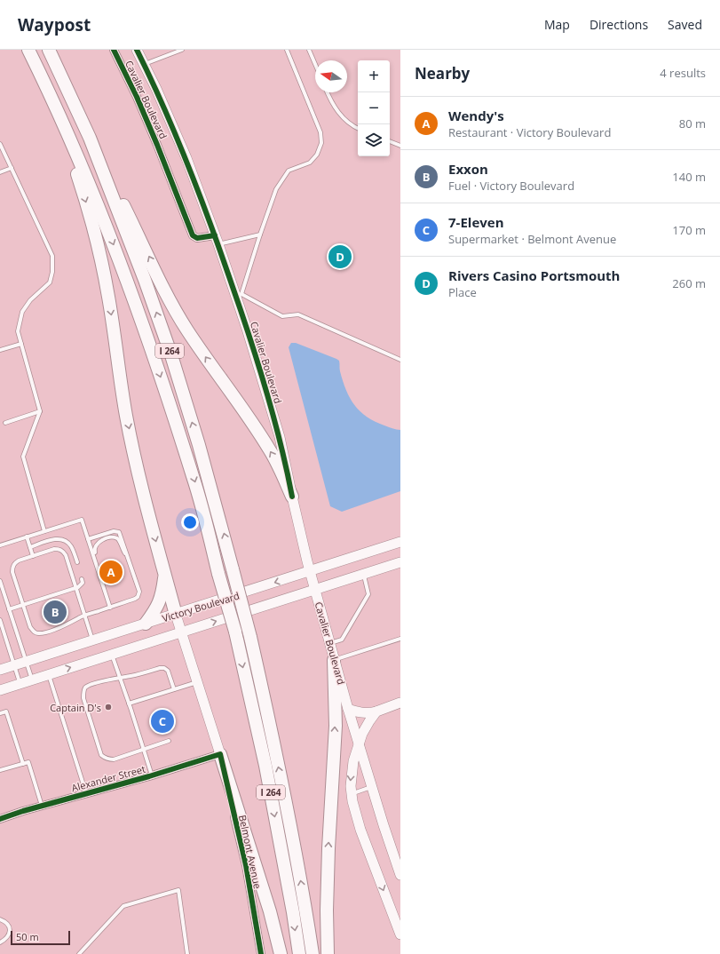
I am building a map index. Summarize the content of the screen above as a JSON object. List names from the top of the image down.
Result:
{
  "streets": {
    "highway": ["I 264"],
    "main road": ["Cavalier Boulevard", "Victory Boulevard", "Belmont Avenue"],
    "street": ["Alexander Street"]
  },
  "crossings": [
    ["Cavalier Boulevard", "Victory Boulevard"],
    ["Victory Boulevard", "Belmont Avenue"],
    ["Alexander Street", "Belmont Avenue"]
  ],
  "places": ["Captain D's"],
  "scale_bar": "50 m",
  "north": "left",
  "page": {
    "header": "Waypost",
    "nav": ["Map", "Directions", "Saved"],
    "heading": ["Nearby", "4 results"],
    "map_buttons": ["+", "−"],
    "list": [
      {
        "mark": "A",
        "name": "Wendy's",
        "note": "Restaurant · Victory Boulevard",
        "value": "80 m"
      },
      {
        "mark": "B",
        "name": "Exxon",
        "note": "Fuel · Victory Boulevard",
        "value": "140 m"
      },
      {
        "mark": "C",
        "name": "7-Eleven",
        "note": "Supermarket · Belmont Avenue",
        "value": "170 m"
      },
      {
        "mark": "D",
        "name": "Rivers Casino Portsmouth",
        "note": "Place",
        "value": "260 m"
      }
    ],
    "pins": [
      "D",
      "A",
      "B",
      "C"
    ],
    "scale": "50 m"
  }
}
